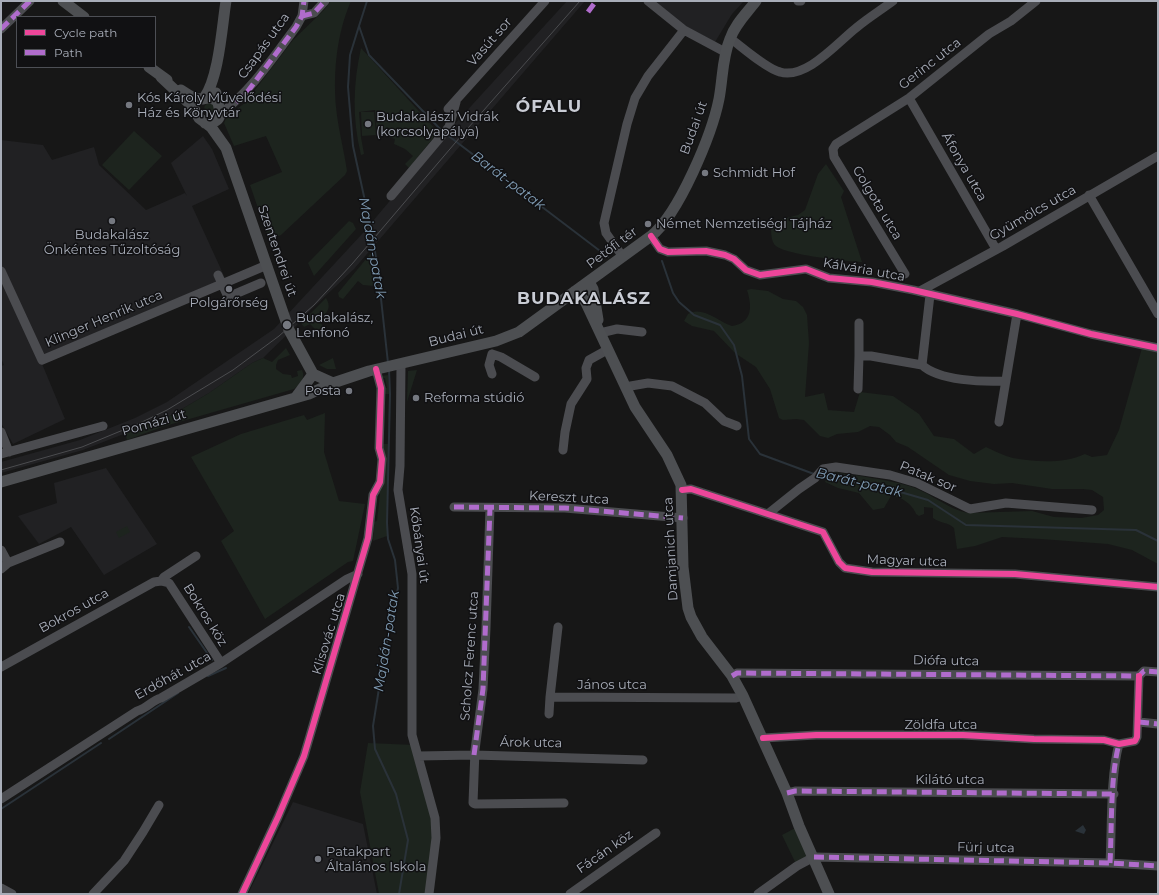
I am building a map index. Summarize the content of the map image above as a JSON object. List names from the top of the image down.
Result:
{
  "streets": {
    "main road": [
      "Budai út",
      "Petőfi tér",
      "Szentendrei út",
      "Pomázi út",
      "Damjanich utca"
    ],
    "street": [
      "Vasút sor",
      "Csapás utca",
      "Gerinc utca",
      "Áfonya utca",
      "Golgota utca",
      "Gyümölcs utca",
      "Kálvária utca",
      "Klinger Henrik utca",
      "Patak sor",
      "Kereszt utca",
      "Kőbányai út",
      "Magyar utca",
      "Bokros utca",
      "Bokros köz",
      "Klisovác utca",
      "Scholcz Ferenc utca",
      "Diófa utca",
      "Erdőhát utca",
      "János utca",
      "Zöldfa utca",
      "Árok utca",
      "Kilátó utca",
      "Fürj utca",
      "Fácán köz"
    ]
  },
  "crossings": [
    ["Csapás utca", "Szentendrei út"],
    ["Gerinc utca", "Áfonya utca"],
    ["Gerinc utca", "Golgota utca"],
    ["Budai út", "Petőfi tér"],
    ["Budai út", "Szentendrei út"],
    ["Budai út", "Kálvária utca"],
    ["Budai út", "Pomázi út"],
    ["Budai út", "Kőbányai út"],
    ["Budai út", "Klisovác utca"],
    ["Áfonya utca", "Gyümölcs utca"],
    ["Gyümölcs utca", "Kálvária utca"],
    ["Petőfi tér", "Kálvária utca"],
    ["Petőfi tér", "Damjanich utca"],
    ["Szentendrei út", "Klinger Henrik utca"],
    ["Szentendrei út", "Pomázi út"],
    ["Patak sor", "Magyar utca"],
    ["Kereszt utca", "Damjanich utca"],
    ["Kereszt utca", "Scholcz Ferenc utca"],
    ["Kőbányai út", "Árok utca"],
    ["Damjanich utca", "Magyar utca"],
    ["Damjanich utca", "Diófa utca"],
    ["Damjanich utca", "János utca"],
    ["Damjanich utca", "Zöldfa utca"],
    ["Damjanich utca", "Kilátó utca"],
    ["Damjanich utca", "Fürj utca"],
    ["Bokros utca", "Bokros köz"],
    ["Bokros köz", "Erdőhát utca"],
    ["Klisovác utca", "Erdőhát utca"],
    ["Scholcz Ferenc utca", "Árok utca"]
  ],
  "districts": ["ÓFALU", "BUDAKALÁSZ"],
  "water": ["Barát-patak", "Majdán-patak"],
  "places": [
    "Kós Károly Művelődési Ház és Könyvtár",
    "Budakalászi Vidrák (korcsolyapálya)",
    "Schmidt Hof",
    "Budakalász Önkéntes Tűzoltóság",
    "Német Nemzetiségi Tájház",
    "Polgárőrség",
    "Budakalász, Lenfonó",
    "Posta",
    "Reforma stúdió",
    "Patakpart Általános Iskola"
  ],
  "legend": ["Cycle path", "Path"]
}
